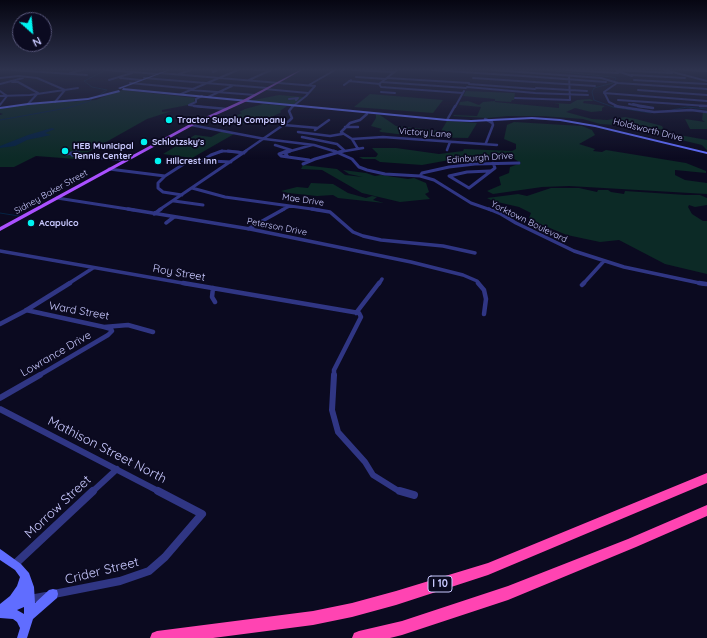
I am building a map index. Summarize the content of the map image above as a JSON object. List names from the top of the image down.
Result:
{
  "streets": {
    "highway": ["I 10"],
    "main road": ["Holdsworth Drive", "Sidney Baker Street"],
    "street": [
      "Victory Lane",
      "Edinburgh Drive",
      "Mae Drive",
      "Yorktown Boulevard",
      "Peterson Drive",
      "Roy Street",
      "Ward Street",
      "Lowrance Drive",
      "Mathison Street North",
      "Morrow Street",
      "Crider Street"
    ]
  },
  "crossings": [
    ["Holdsworth Drive", "Sidney Baker Street"],
    ["Edinburgh Drive", "Yorktown Boulevard"],
    ["Sidney Baker Street", "Yorktown Boulevard"],
    ["Sidney Baker Street", "Peterson Drive"],
    ["Ward Street", "Lowrance Drive"],
    ["Mathison Street North", "Morrow Street"],
    ["Mathison Street North", "Crider Street"]
  ],
  "places": [
    "Tractor Supply Company",
    "Schlotzsky's",
    "HEB Municipal Tennis Center",
    "Hillcrest Inn",
    "Acapulco"
  ],
  "north": "bottom right"
}
